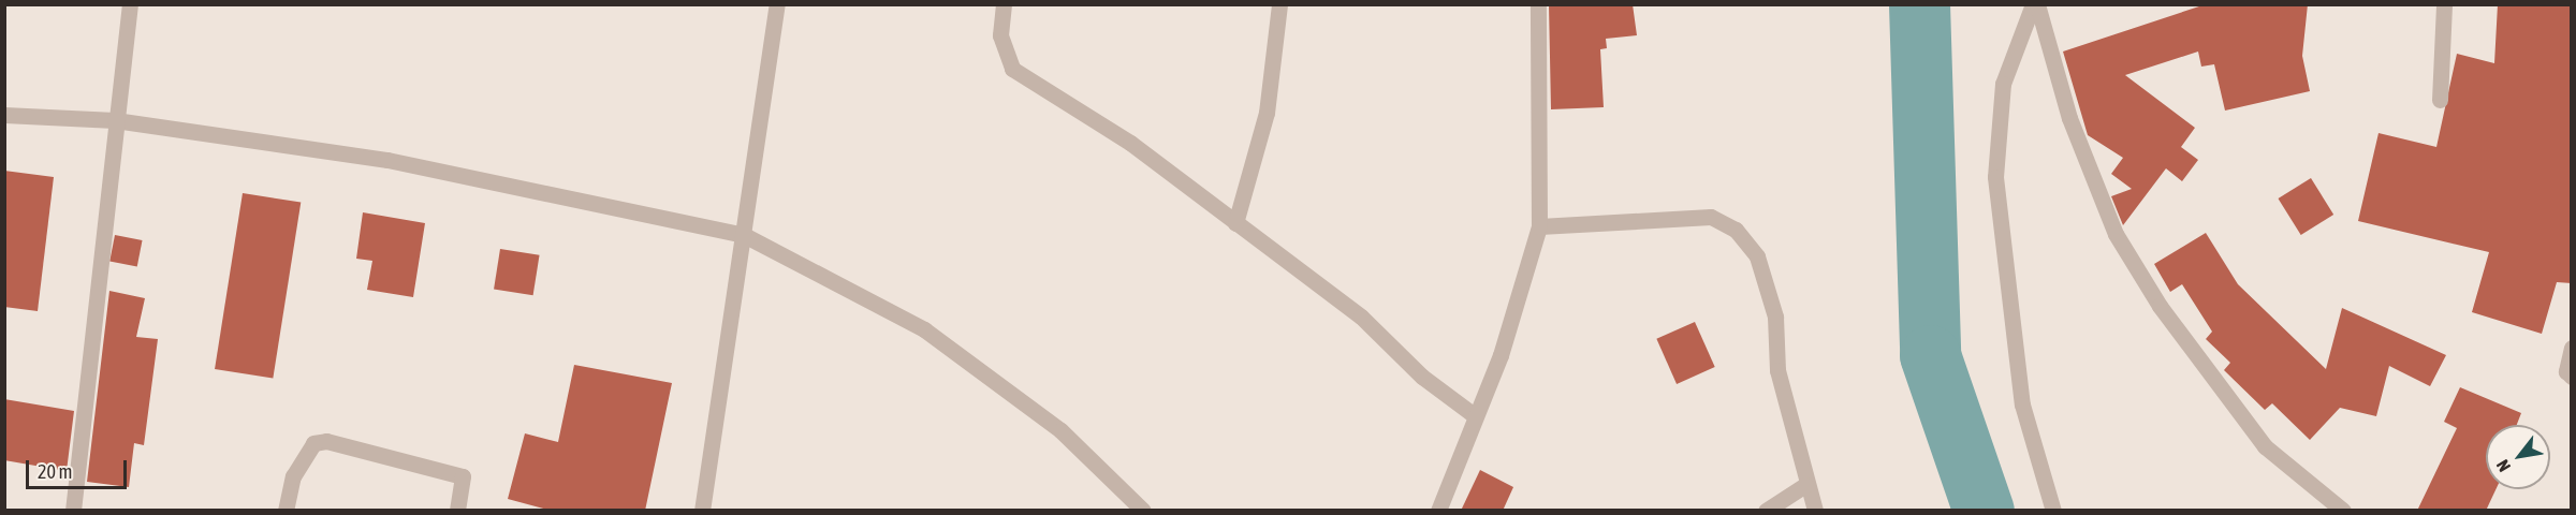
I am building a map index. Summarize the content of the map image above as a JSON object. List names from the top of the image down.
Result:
{
  "scale_bar": "20 m",
  "north": "bottom left"
}
